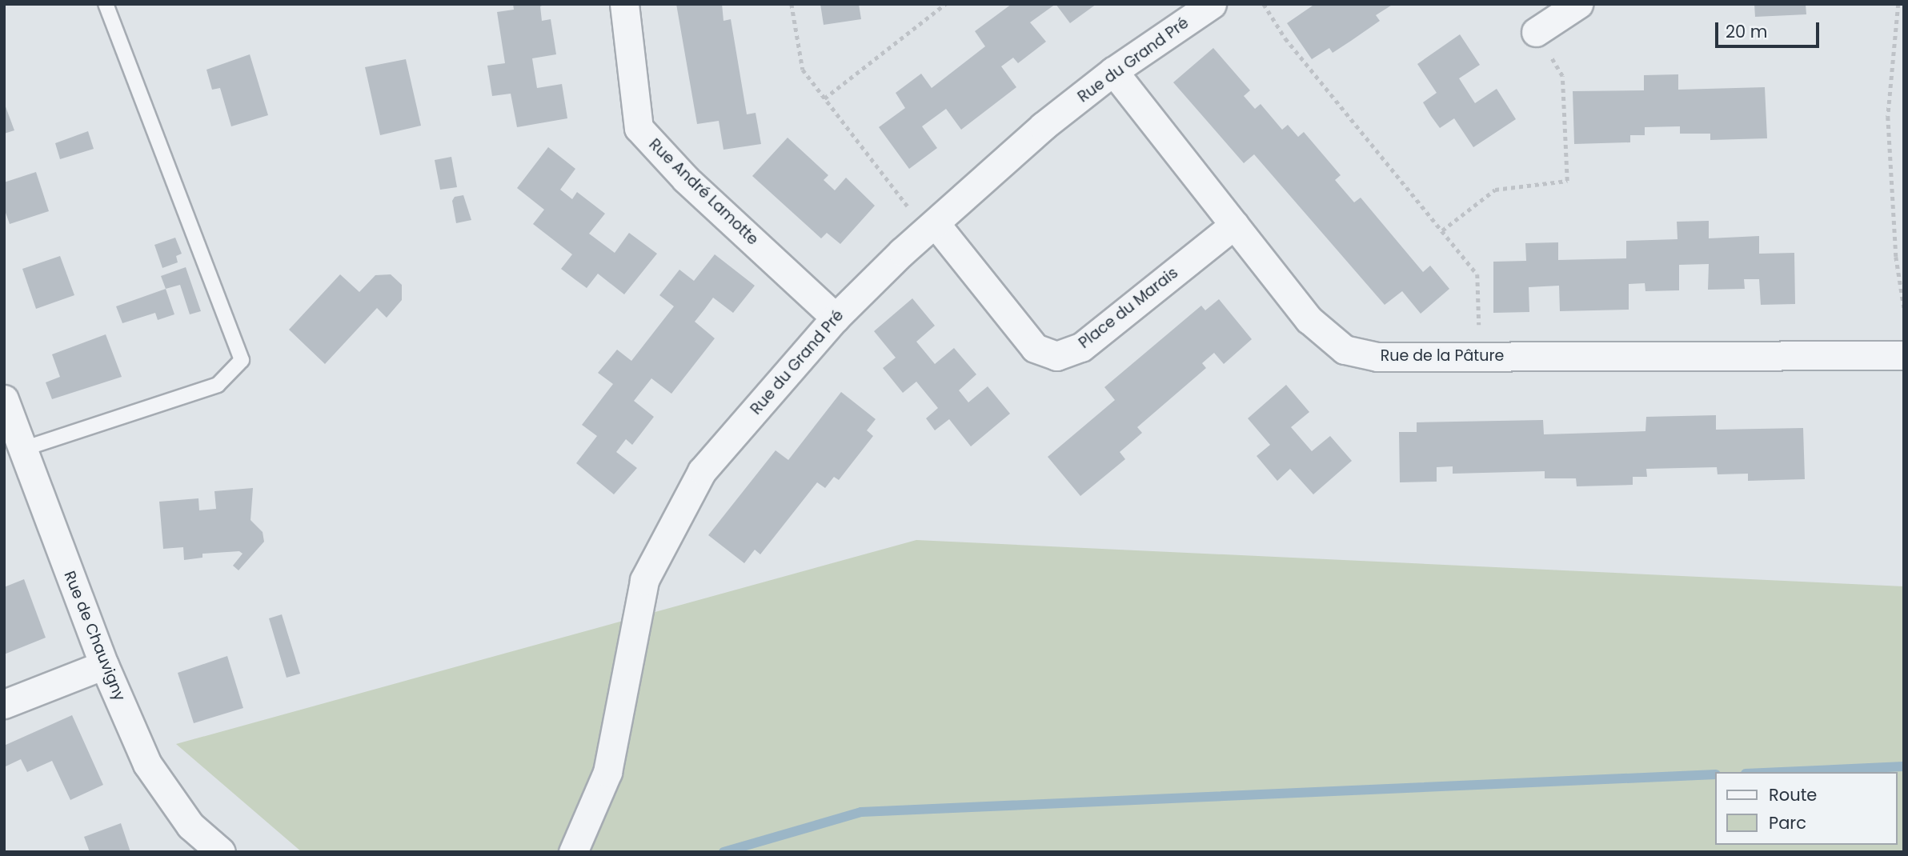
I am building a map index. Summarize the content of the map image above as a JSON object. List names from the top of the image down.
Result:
{
  "streets": {
    "street": [
      "Rue du Grand Pré",
      "Rue André Lamotte",
      "Place du Marais",
      "Rue de la Pâture",
      "Rue de Chauvigny"
    ]
  },
  "crossings": [
    ["Rue du Grand Pré", "Rue André Lamotte"],
    ["Rue du Grand Pré", "Place du Marais"],
    ["Rue du Grand Pré", "Rue de la Pâture"],
    ["Place du Marais", "Rue de la Pâture"]
  ],
  "legend": ["Route", "Parc"],
  "scale_bar": "20 m"
}
